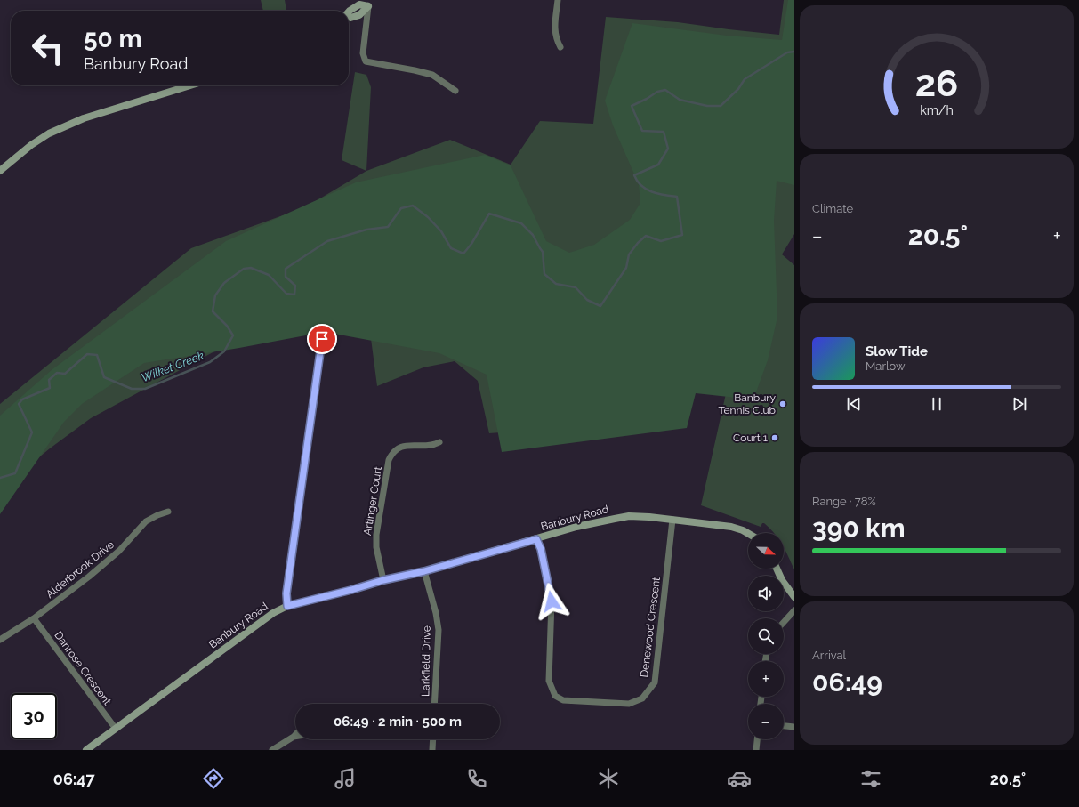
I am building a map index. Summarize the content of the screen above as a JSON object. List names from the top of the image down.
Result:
{
  "streets": {
    "street": [
      "Artinger Court",
      "Banbury Road",
      "Alderbrook Drive",
      "Denewood Crescent",
      "Larkfield Drive",
      "Danrose Crescent"
    ]
  },
  "crossings": [
    ["Artinger Court", "Banbury Road"],
    ["Banbury Road", "Denewood Crescent"],
    ["Banbury Road", "Larkfield Drive"],
    ["Banbury Road", "Danrose Crescent"],
    ["Alderbrook Drive", "Danrose Crescent"]
  ],
  "water": ["Wilket Creek"],
  "places": ["Banbury Tennis Club", "Court 1"],
  "north": "right",
  "page": {
    "turn": ["50 m", "Banbury Road"],
    "tile": [
      "Climate",
      ["Range · 78%", "390 km"],
      ["Arrival", "06:49"]
    ],
    "heat": ["−", "20.5°", "+"],
    "song": ["Slow Tide", "Marlow"],
    "map_buttons": ["+", "−"],
    "limit": "30",
    "trip": "06:49 · 2 min · 500 m",
    "tabs": ["06:47", "20.5°"],
    "gauge": ["26", "km/h"]
  }
}
